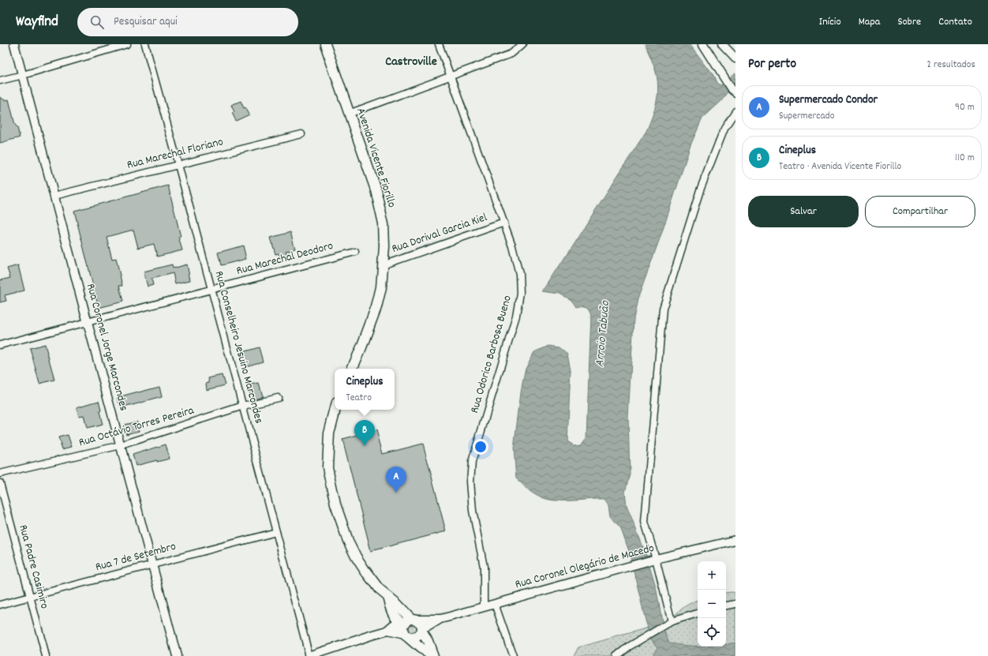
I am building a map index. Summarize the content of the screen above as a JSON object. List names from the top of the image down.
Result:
{
  "streets": {
    "main road": ["Avenida Vicente Fiorillo"],
    "street": [
      "Rua Marechal Floriano",
      "Rua Dorival Garcia Kiel",
      "Rua Marechal Deodoro",
      "Rua Coronel Jorge Marcondes",
      "Rua Conselheiro Jesuino Marcondes",
      "Rua Odorico Barbosa Bueno",
      "Rua Octávio Torres Pereira",
      "Rua 7 de Setembro",
      "Rua Padre Casimiro",
      "Rua Coronel Olegário de Macedo"
    ]
  },
  "crossings": [
    ["Rua Marechal Floriano", "Rua Coronel Jorge Marcondes"],
    ["Rua Marechal Floriano", "Rua Conselheiro Jesuino Marcondes"],
    ["Avenida Vicente Fiorillo", "Rua Dorival Garcia Kiel"],
    ["Rua Dorival Garcia Kiel", "Rua Odorico Barbosa Bueno"],
    ["Rua Marechal Deodoro", "Rua Coronel Jorge Marcondes"],
    ["Rua Marechal Deodoro", "Rua Conselheiro Jesuino Marcondes"],
    ["Rua Coronel Jorge Marcondes", "Rua Octávio Torres Pereira"],
    ["Rua Coronel Jorge Marcondes", "Rua 7 de Setembro"],
    ["Rua Conselheiro Jesuino Marcondes", "Rua Octávio Torres Pereira"],
    ["Rua Conselheiro Jesuino Marcondes", "Rua 7 de Setembro"],
    ["Rua Odorico Barbosa Bueno", "Rua Coronel Olegário de Macedo"],
    ["Rua 7 de Setembro", "Rua Padre Casimiro"]
  ],
  "districts": ["Castroville"],
  "water": ["Arroio Tabuão"],
  "page": {
    "header": "Wayfind",
    "search": "Pesquisar aqui",
    "nav": [
      "Início",
      "Mapa",
      "Sobre",
      "Contato"
    ],
    "heading": ["Por perto", "2 resultados"],
    "list": [
      {
        "mark": "A",
        "name": "Supermercado Condor",
        "note": "Supermercado",
        "value": "90 m"
      },
      {
        "mark": "B",
        "name": "Cineplus",
        "note": "Teatro · Avenida Vicente Fiorillo",
        "value": "110 m"
      }
    ],
    "buttons": ["Salvar", "Compartilhar"],
    "popup": ["Cineplus", "Teatro"],
    "pins": ["B", "A"],
    "map_buttons": ["+", "−"]
  }
}
